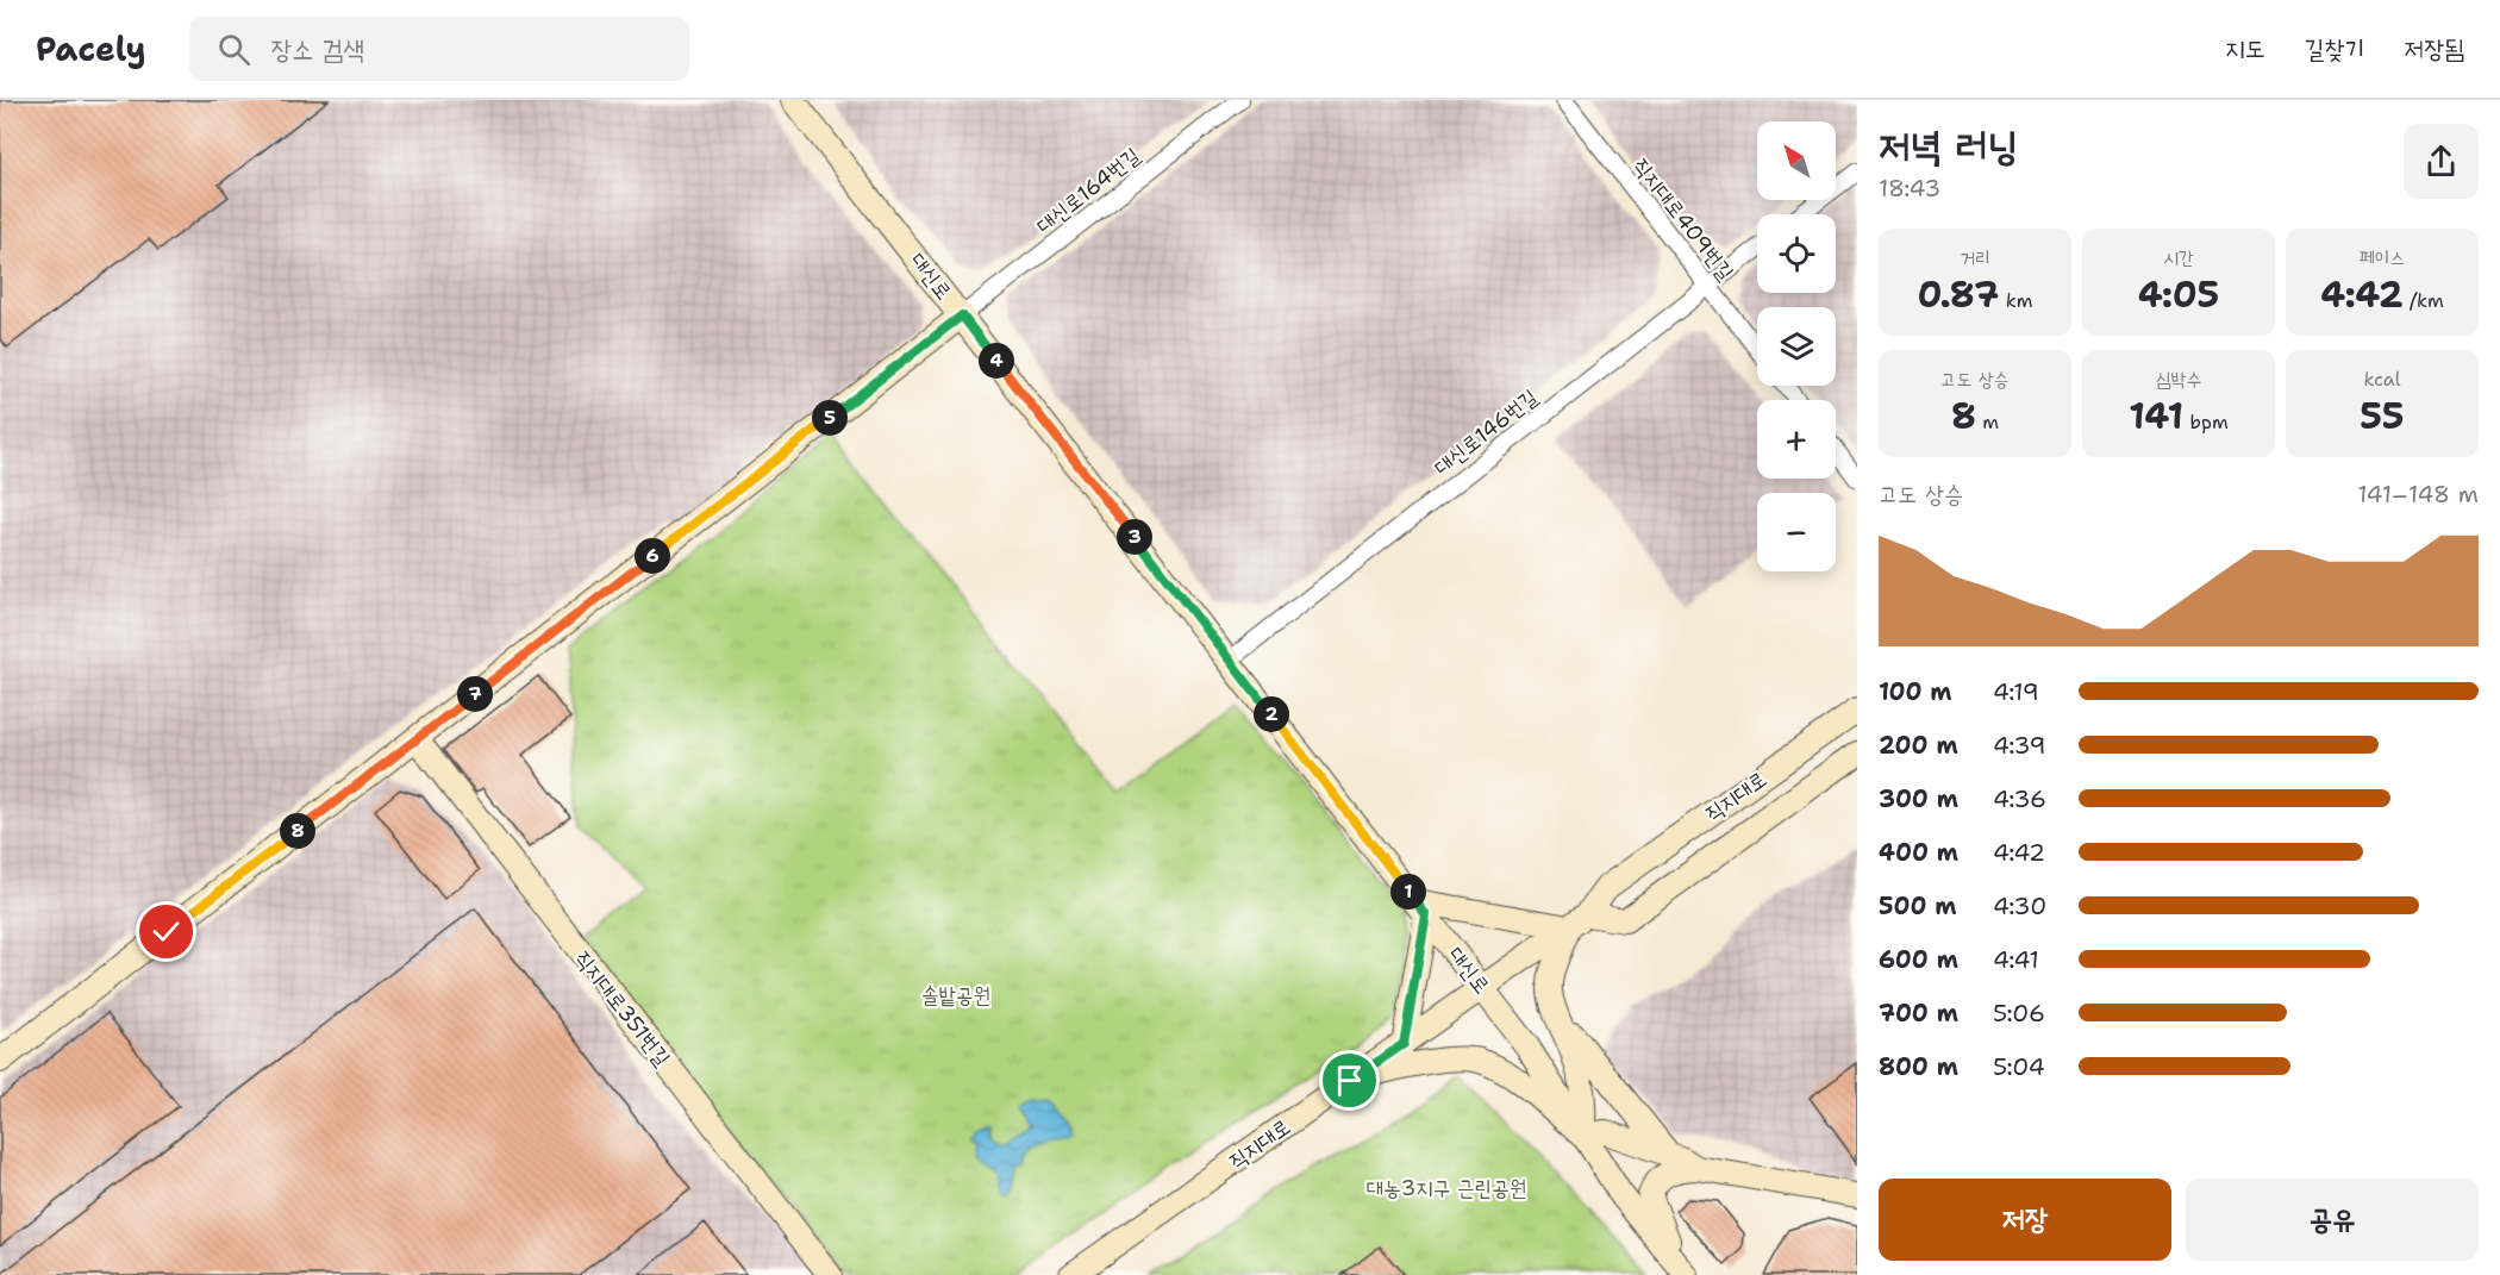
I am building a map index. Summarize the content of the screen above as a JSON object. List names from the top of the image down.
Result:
{
  "streets": {
    "street": [
      "대신로164번길",
      "직지대로409번길",
      "대신로",
      "대신로146번길",
      "직지대로",
      "직지대로351번길"
    ]
  },
  "crossings": [
    ["대신로164번길", "대신로"],
    ["직지대로409번길", "대신로146번길"],
    ["대신로", "대신로146번길"],
    ["대신로", "직지대로"]
  ],
  "parks": ["솔밭공원", "대농3지구 근린공원"],
  "north": "top left",
  "page": {
    "header": "Pacely",
    "search": "장소 검색",
    "nav": ["지도", "길찾기", "저장됨"],
    "heading": ["저녁 러닝", "18:43"],
    "map_buttons": ["+", "−"],
    "stats": [
      ["거리", "0.87 km"],
      ["시간", "4:05"],
      ["페이스", "4:42 /km"],
      ["고도 상승", "8 m"],
      ["심박수", "141 bpm"],
      ["kcal", "55"]
    ],
    "pins": [
      "4",
      "5",
      "3",
      "6",
      "7",
      "2",
      "8",
      "1"
    ],
    "chart": ["고도 상승", "141–148 m"],
    "list": [
      {
        "name": "100 m",
        "note": "4:19"
      },
      {
        "name": "200 m",
        "note": "4:39"
      },
      {
        "name": "300 m",
        "note": "4:36"
      },
      {
        "name": "400 m",
        "note": "4:42"
      },
      {
        "name": "500 m",
        "note": "4:30"
      },
      {
        "name": "600 m",
        "note": "4:41"
      },
      {
        "name": "700 m",
        "note": "5:06"
      },
      {
        "name": "800 m",
        "note": "5:04"
      }
    ],
    "buttons": ["저장", "공유"]
  }
}
